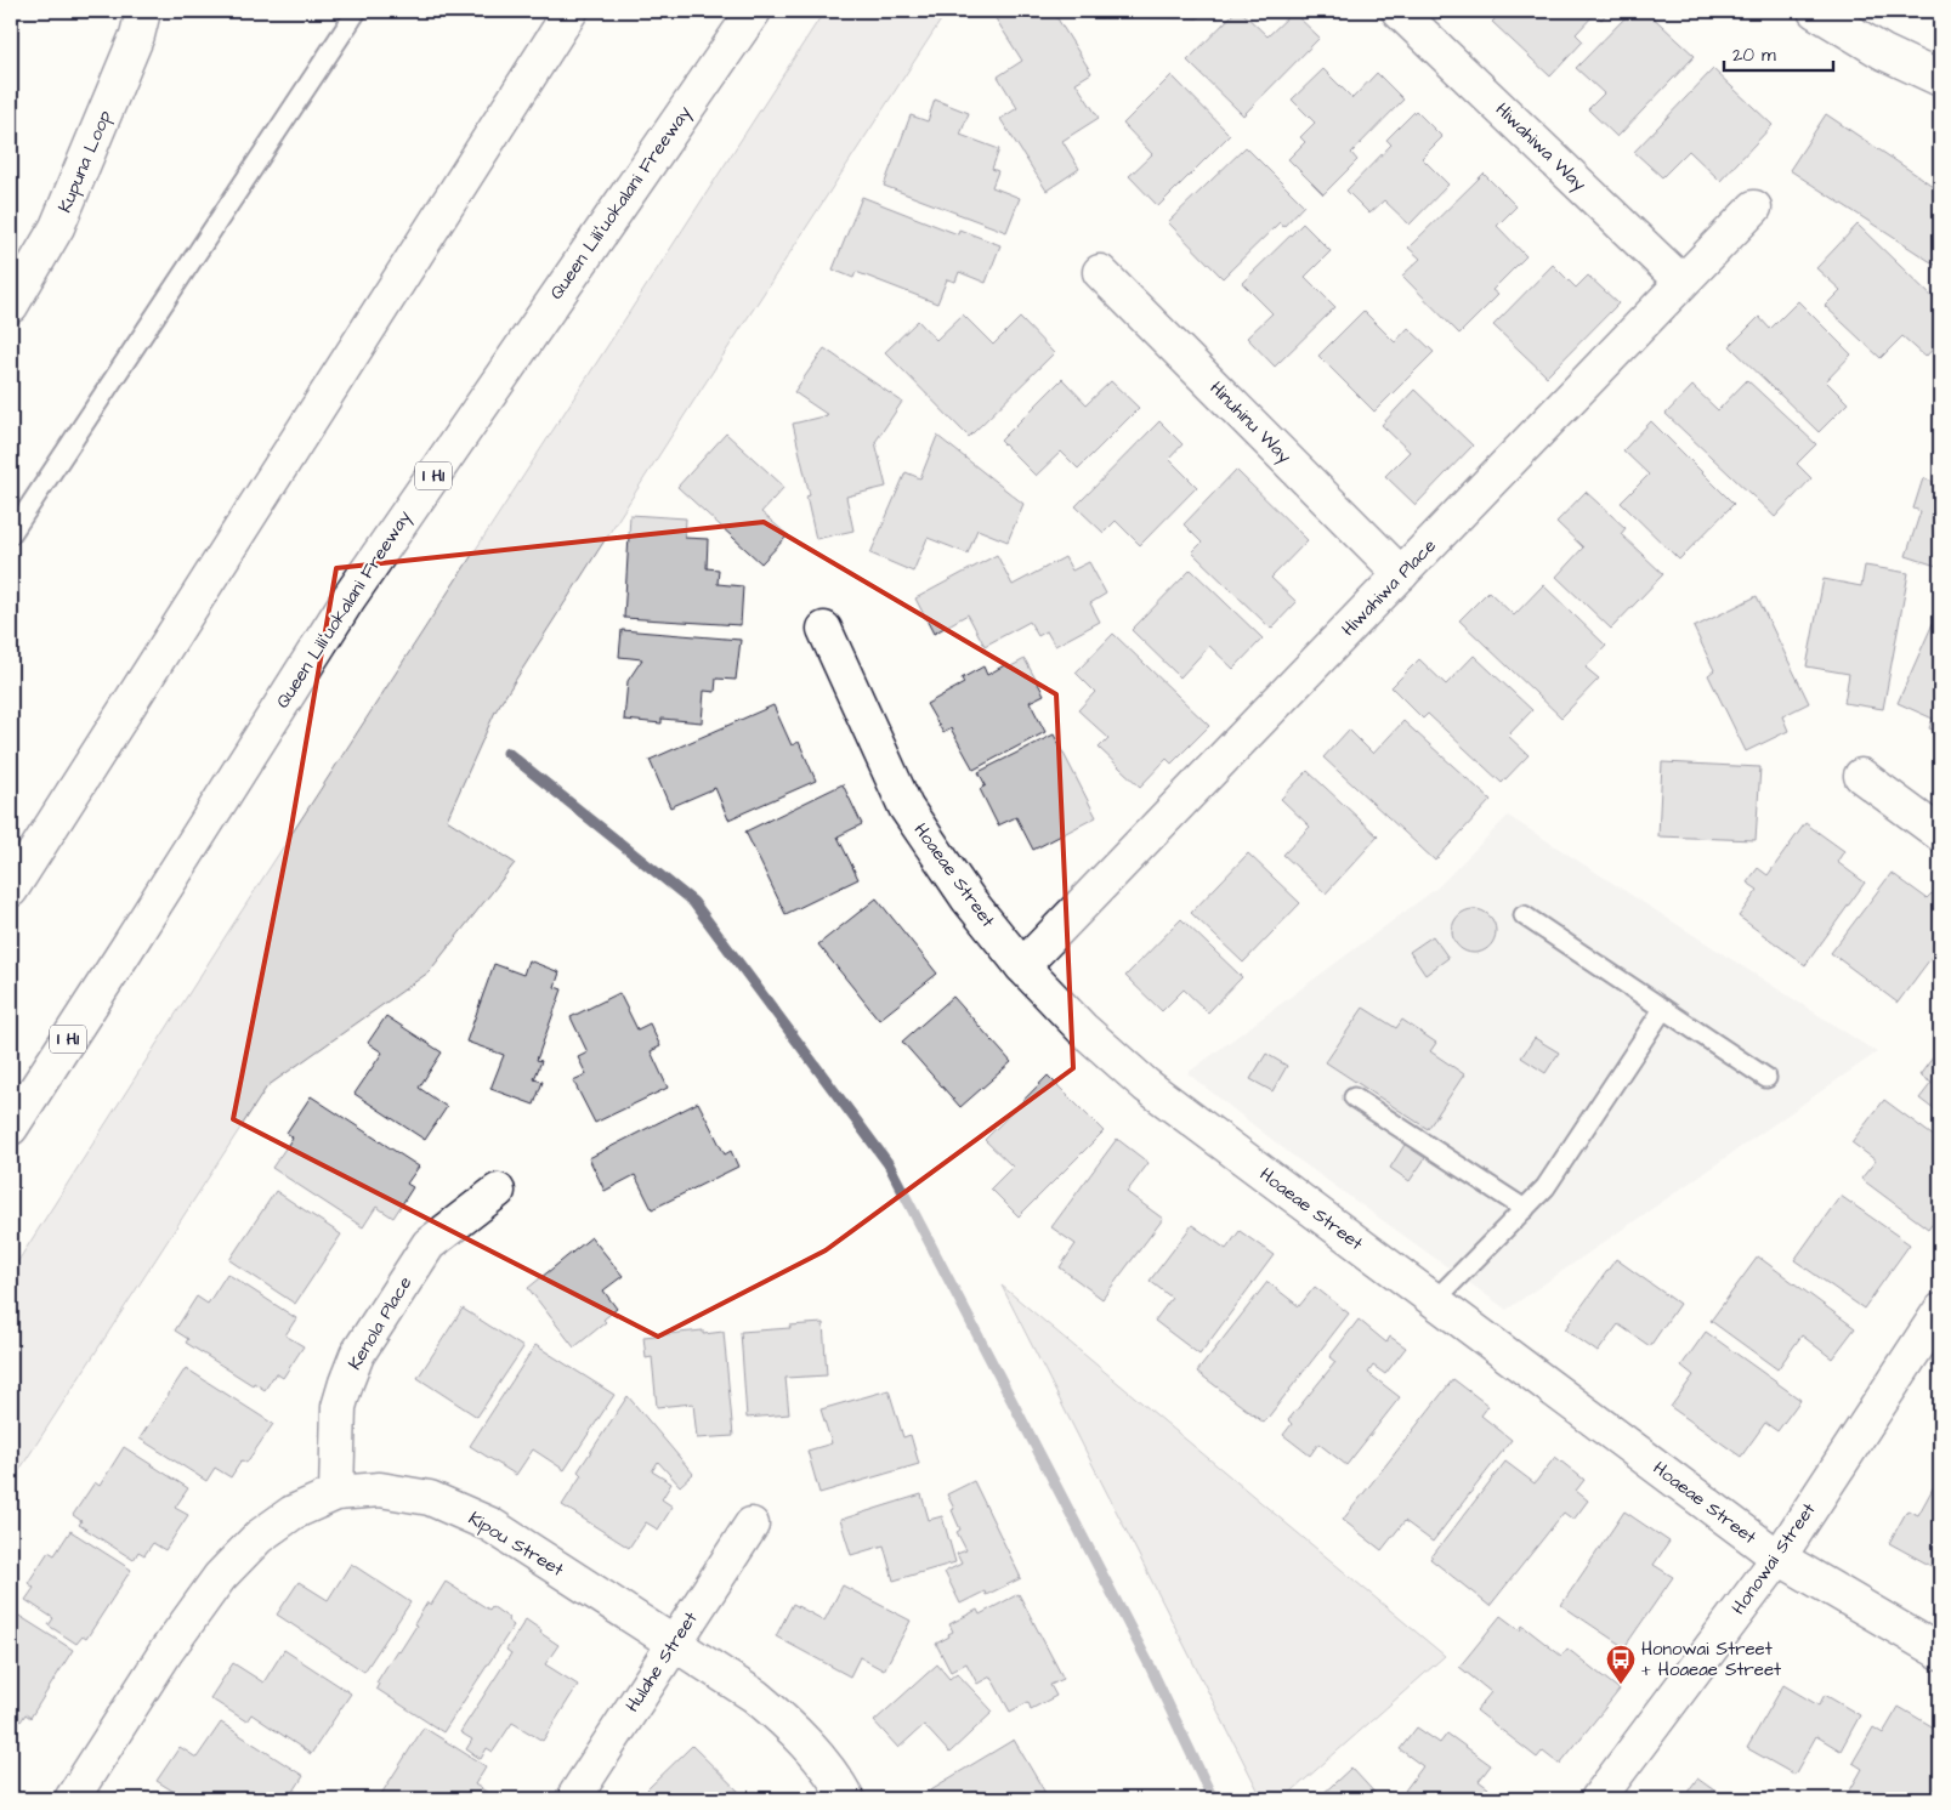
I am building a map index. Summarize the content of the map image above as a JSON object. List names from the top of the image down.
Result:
{
  "streets": {
    "main road": [
      "Hiwahiwa Way",
      "Kupuna Loop",
      "Queen Liliʻuokalani Freeway",
      "Hinuhinu Way",
      "I H1",
      "Hiwahiwa Place",
      "Hoaeae Street",
      "Kenola Place",
      "Kipou Street",
      "Honowai Street",
      "Hulahe Street"
    ]
  },
  "crossings": [
    ["Hiwahiwa Way", "Hiwahiwa Place"],
    ["Hinuhinu Way", "Hiwahiwa Place"],
    ["Hiwahiwa Place", "Hoaeae Street"],
    ["Hoaeae Street", "Honowai Street"],
    ["Kenola Place", "Kipou Street"],
    ["Kipou Street", "Hulahe Street"]
  ],
  "places": {
    "bus stop": ["Honowai Street + Hoaeae Street"]
  },
  "scale_bar": "20 m"
}
